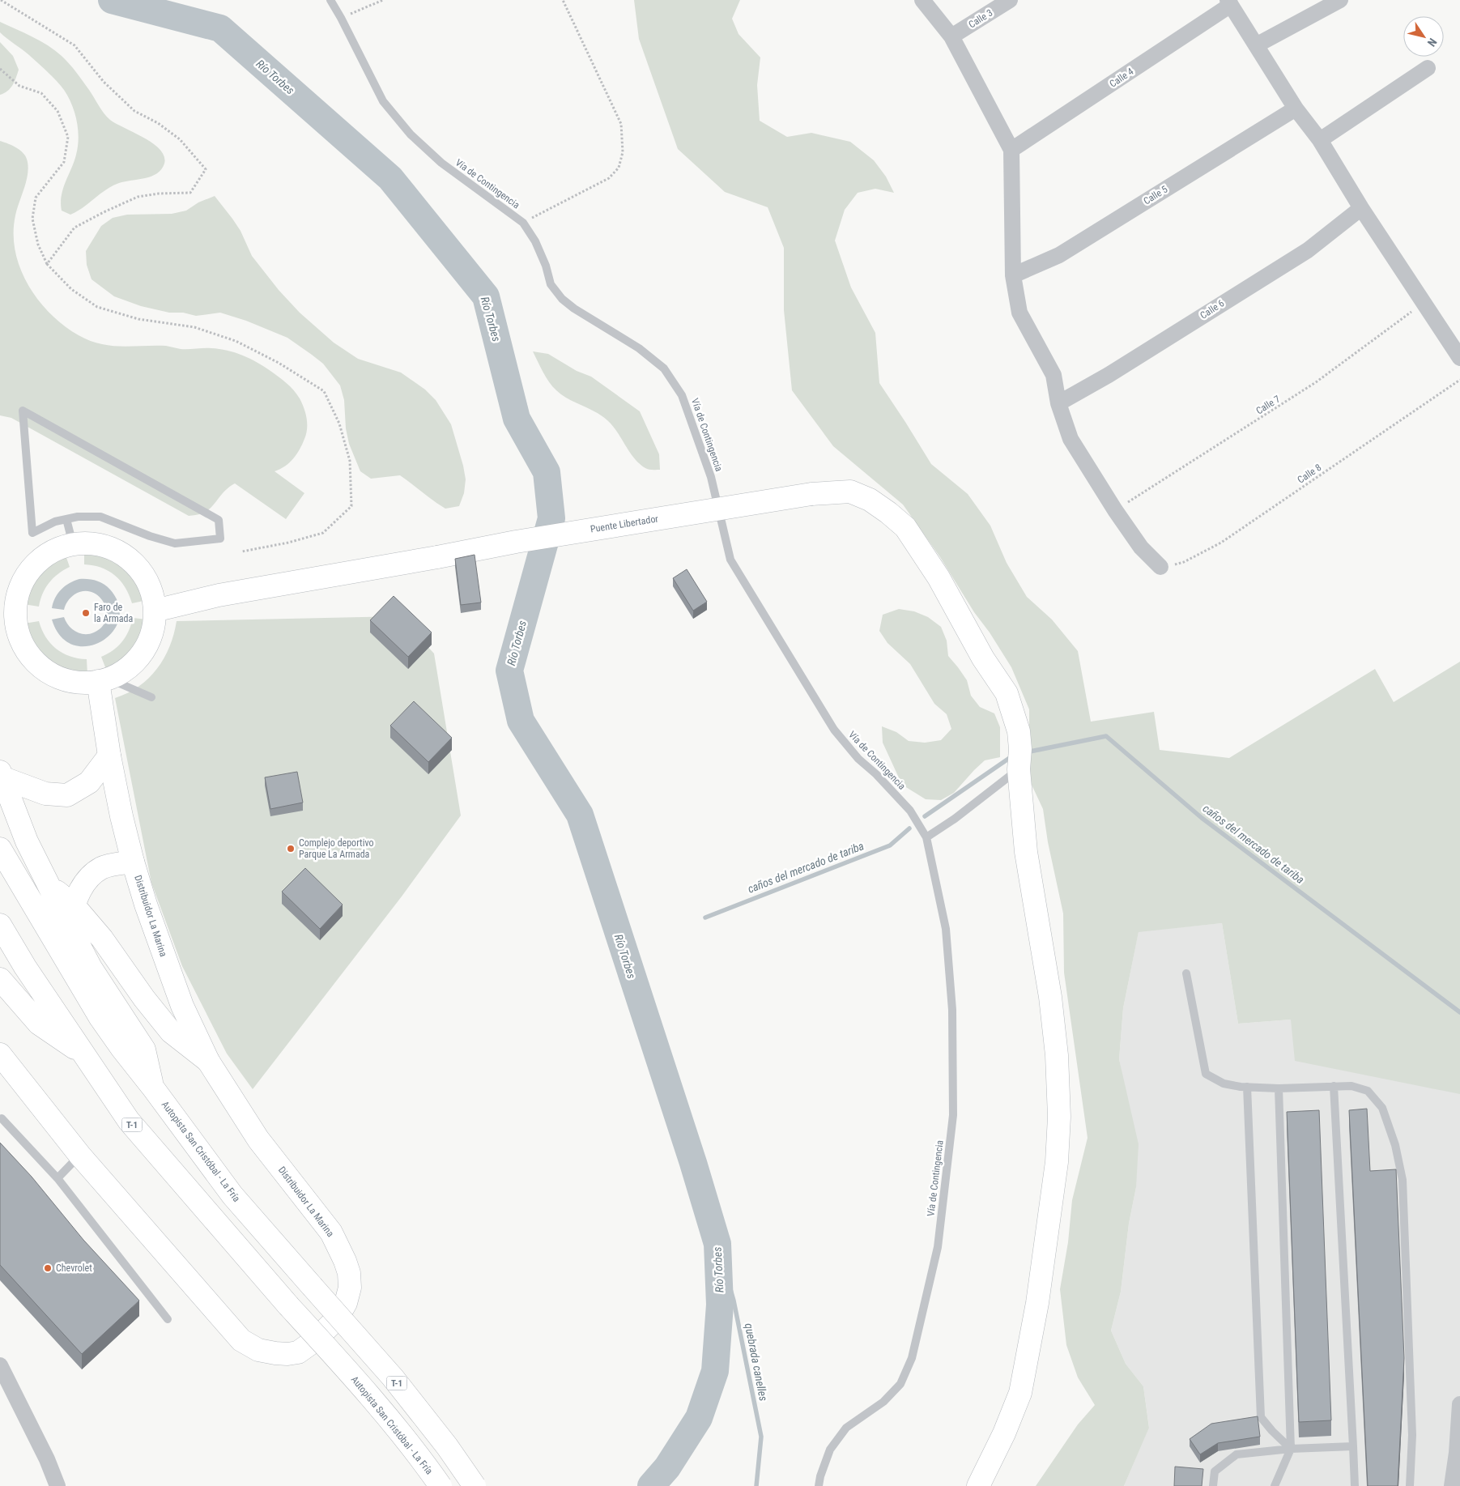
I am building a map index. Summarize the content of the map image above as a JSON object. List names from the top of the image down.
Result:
{
  "streets": {
    "main road": [
      "Puente Libertador",
      "Distribuidor La Marina",
      "T-1",
      "Autopista San Cristóbal - La Fría"
    ],
    "street": [
      "Calle 3",
      "Calle 4",
      "Calle 5",
      "Calle 6"
    ],
    "lane": ["Vía de Contingencia"],
    "path": ["Calle 7", "Calle 8"]
  },
  "crossings": [
    ["Puente Libertador", "Distribuidor La Marina"]
  ],
  "water": ["Río Torbes", "caños del mercado de tariba", "quebrada canelles"],
  "places": ["Faro de la Armada", "Complejo deportivo Parque La Armada", "Chevrolet"],
  "north": "bottom right"
}
